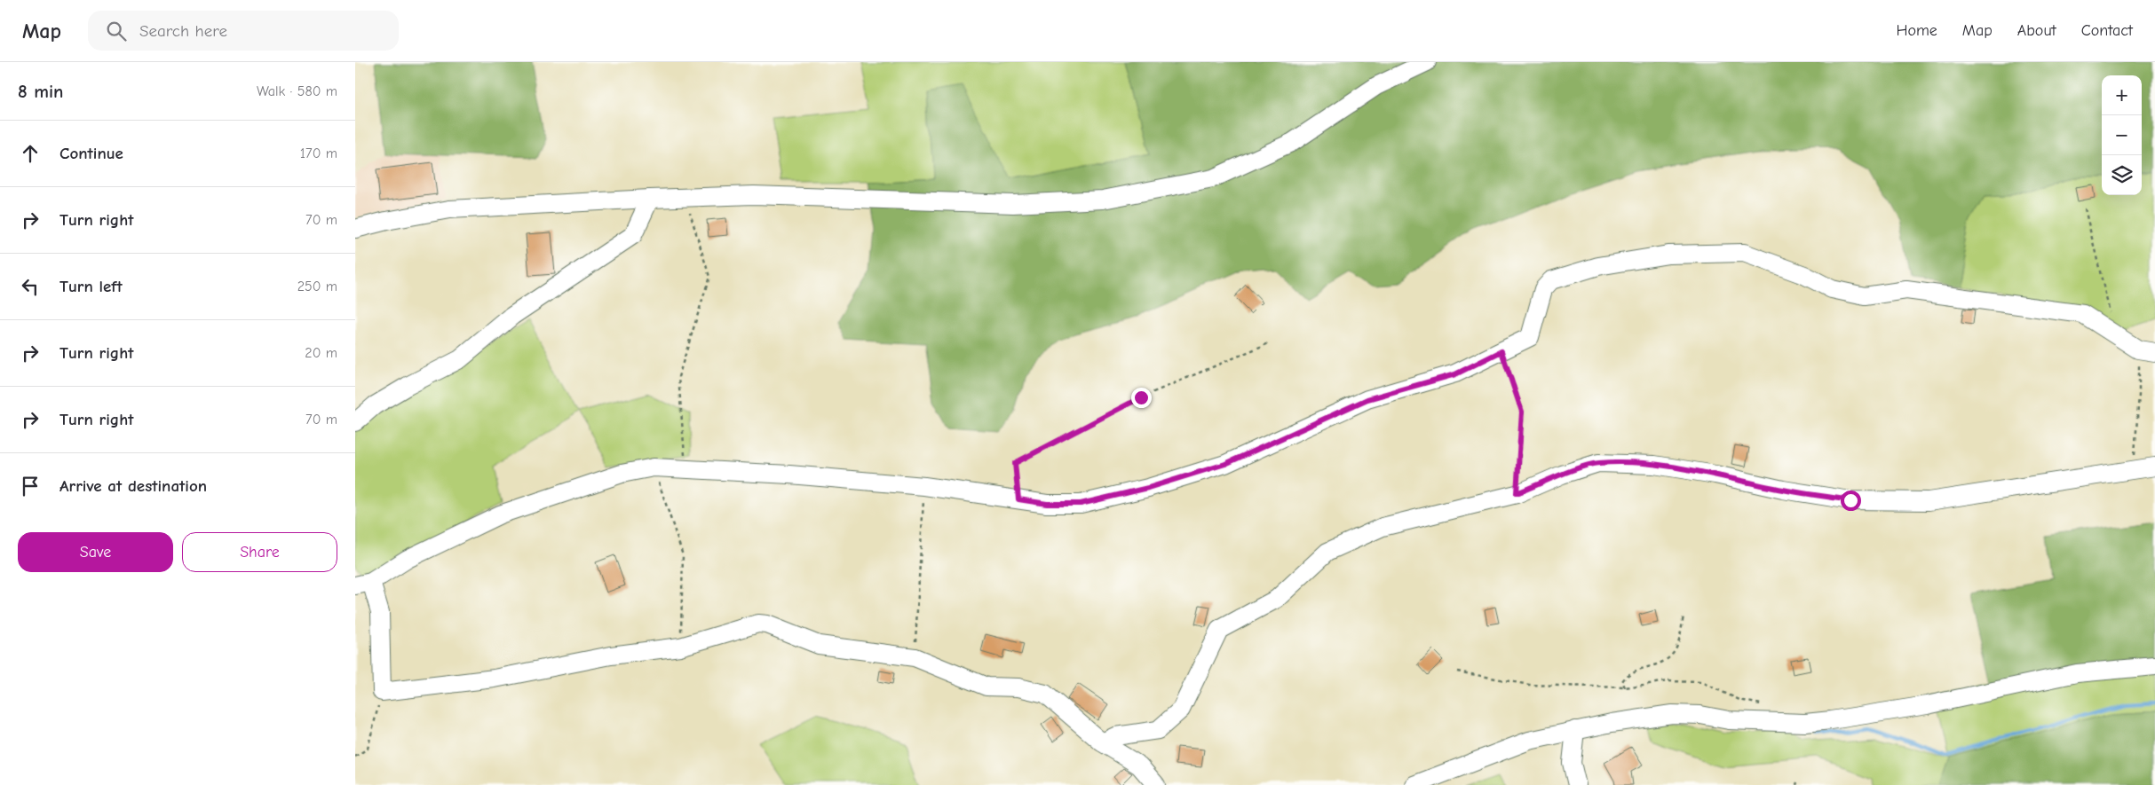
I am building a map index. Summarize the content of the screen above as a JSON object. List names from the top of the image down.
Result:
{
  "page": {
    "header": "Map",
    "search": "Search here",
    "nav": [
      "Home",
      "Map",
      "About",
      "Contact"
    ],
    "heading": ["8 min", "Walk · 580 m"],
    "map_buttons": ["+", "−"],
    "list": [
      ["Continue", "170 m"],
      ["Turn right", "70 m"],
      ["Turn left", "250 m"],
      ["Turn right", "20 m"],
      ["Turn right", "70 m"],
      "Arrive at destination"
    ],
    "buttons": ["Save", "Share"]
  }
}
